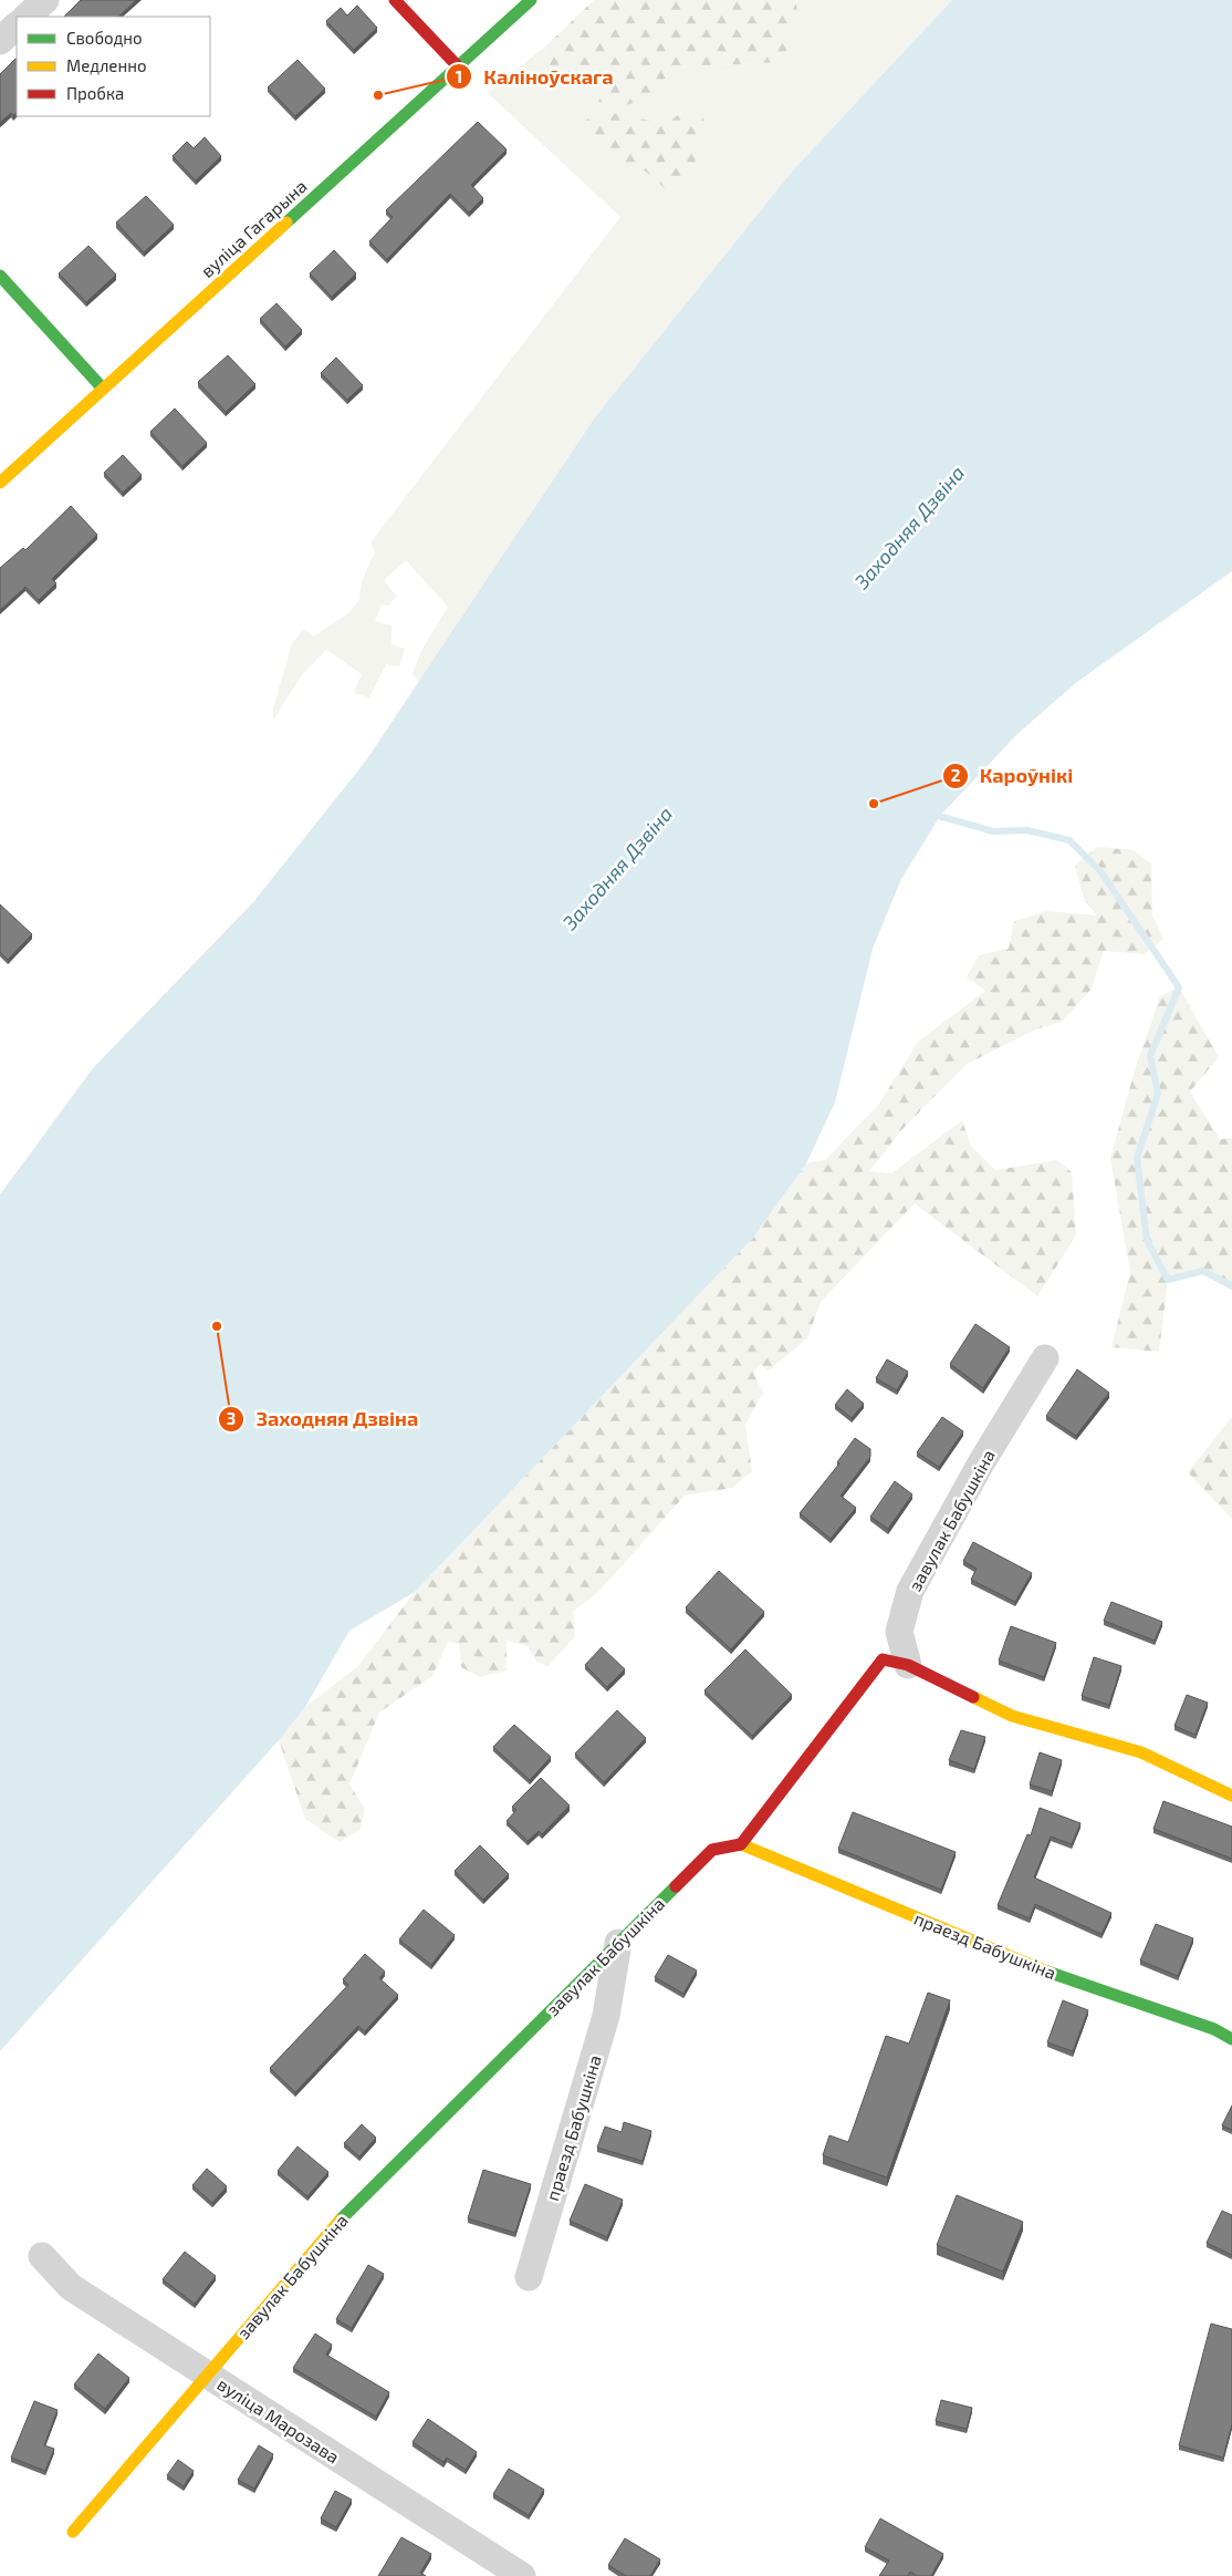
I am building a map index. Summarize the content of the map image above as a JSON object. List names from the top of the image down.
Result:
{
  "streets": {
    "street": [
      "вуліца Гагарына",
      "завулак Бабушкіна",
      "праезд Бабушкіна",
      "вуліца Марозава"
    ]
  },
  "crossings": [
    ["завулак Бабушкіна", "праезд Бабушкіна"],
    ["завулак Бабушкіна", "вуліца Марозава"]
  ],
  "water": ["Заходняя Дзвіна"],
  "places": ["Каліноўскага", "Кароўнікі", "Заходняя Дзвіна"],
  "legend": ["Свободно", "Медленно", "Пробка"]
}
